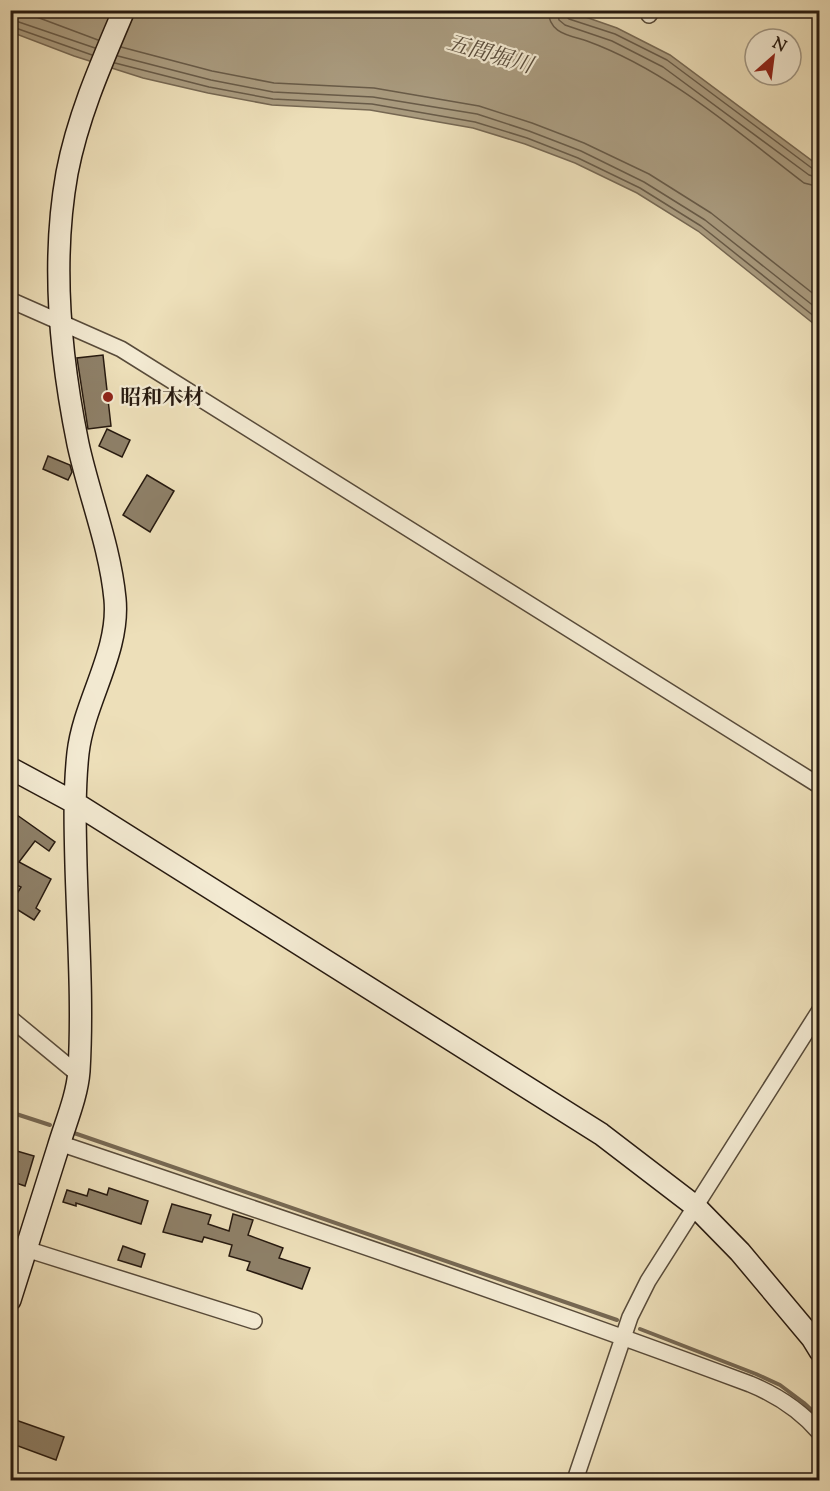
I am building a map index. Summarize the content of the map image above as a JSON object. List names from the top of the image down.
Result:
{
  "water": ["五間堀川"],
  "places": ["昭和木材"],
  "north": "top right"
}
